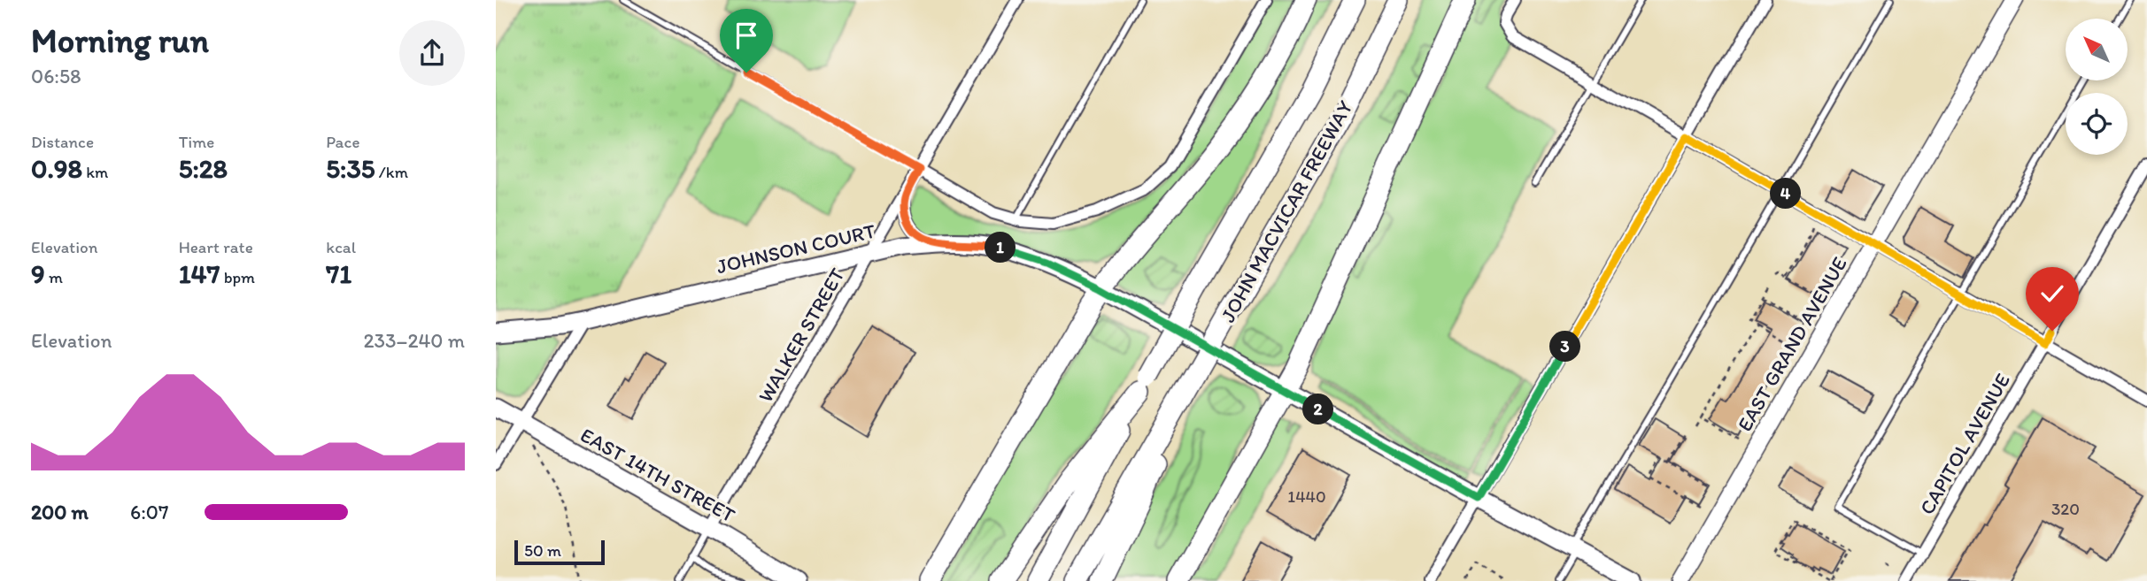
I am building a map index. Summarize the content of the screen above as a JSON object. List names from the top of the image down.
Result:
{
  "streets": {
    "highway": ["JOHN MACVICAR FREEWAY"],
    "main road": ["JOHNSON COURT", "EAST GRAND AVENUE", "EAST 14TH STREET"],
    "street": ["WALKER STREET", "CAPITOL AVENUE"]
  },
  "crossings": [
    ["JOHNSON COURT", "WALKER STREET"],
    ["WALKER STREET", "EAST 14TH STREET"]
  ],
  "house_numbers": ["1440", "320"],
  "scale_bar": "50 m",
  "north": "top left",
  "page": {
    "heading": ["Morning run", "06:58"],
    "stats": [
      ["Distance", "0.98 km"],
      ["Time", "5:28"],
      ["Pace", "5:35 /km"],
      ["Elevation", "9 m"],
      ["Heart rate", "147 bpm"],
      ["kcal", "71"]
    ],
    "pins": [
      "4",
      "1",
      "3",
      "2"
    ],
    "chart": ["Elevation", "233–240 m"],
    "list": [
      {
        "name": "200 m",
        "note": "6:07"
      }
    ],
    "scale": "50 m"
  }
}
